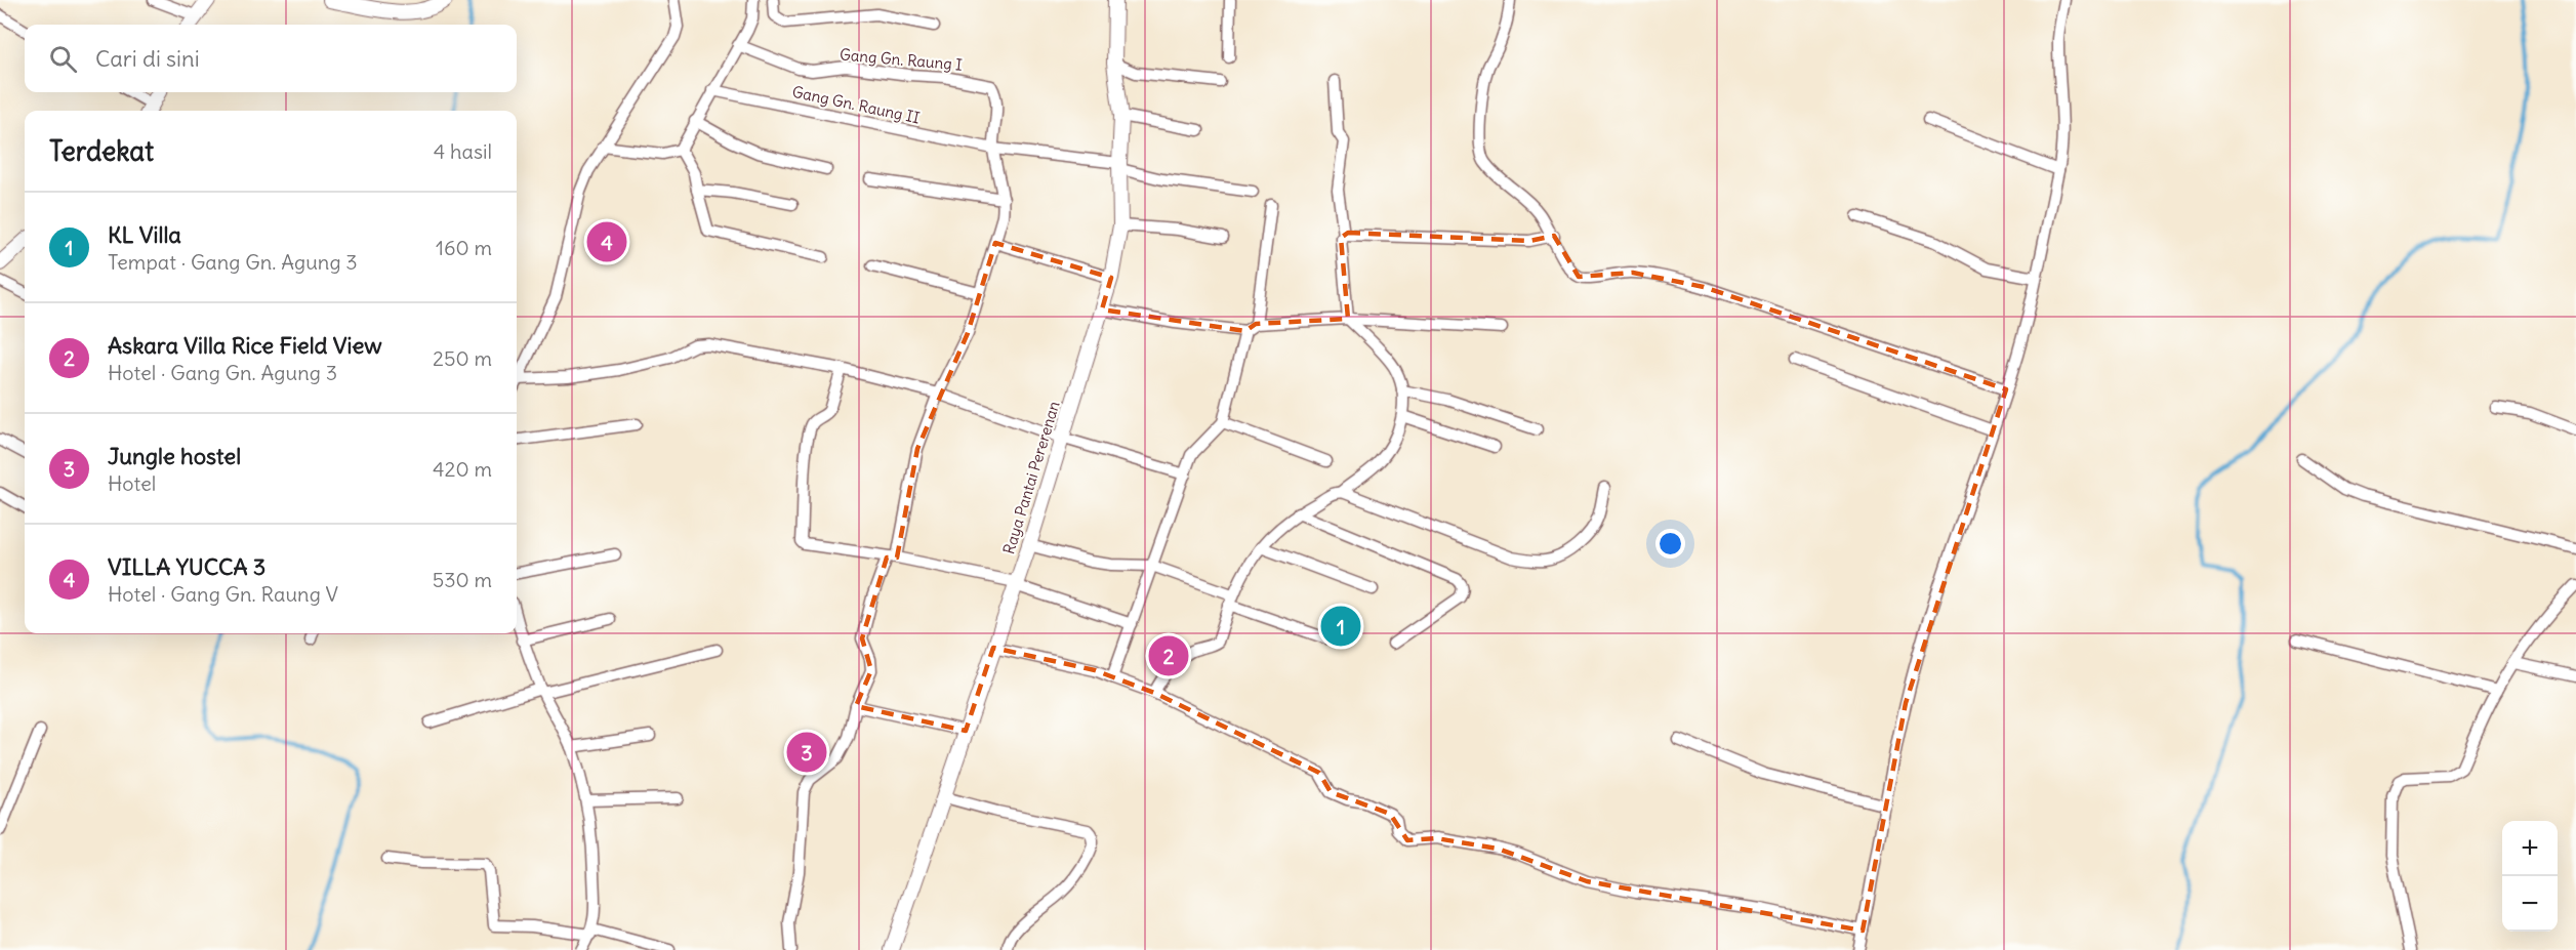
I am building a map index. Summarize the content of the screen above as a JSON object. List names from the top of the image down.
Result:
{
  "streets": {
    "street": ["Gang Gn. Raung I", "Gang Gn. Raung II", "Raya Pantai Pererenan"]
  },
  "crossings": [
    ["Gang Gn. Raung I", "Gang Gn. Raung II"],
    ["Gang Gn. Raung II", "Raya Pantai Pererenan"]
  ],
  "page": {
    "search": "Cari di sini",
    "heading": ["Terdekat", "4 hasil"],
    "list": [
      {
        "mark": "1",
        "name": "KL Villa",
        "note": "Tempat · Gang Gn. Agung 3",
        "value": "160 m"
      },
      {
        "mark": "2",
        "name": "Askara Villa Rice Field View",
        "note": "Hotel · Gang Gn. Agung 3",
        "value": "250 m"
      },
      {
        "mark": "3",
        "name": "Jungle hostel",
        "note": "Hotel",
        "value": "420 m"
      },
      {
        "mark": "4",
        "name": "VILLA YUCCA 3",
        "note": "Hotel · Gang Gn. Raung V",
        "value": "530 m"
      }
    ],
    "pins": [
      "4",
      "1",
      "2",
      "3"
    ],
    "map_buttons": ["+", "−"]
  }
}
